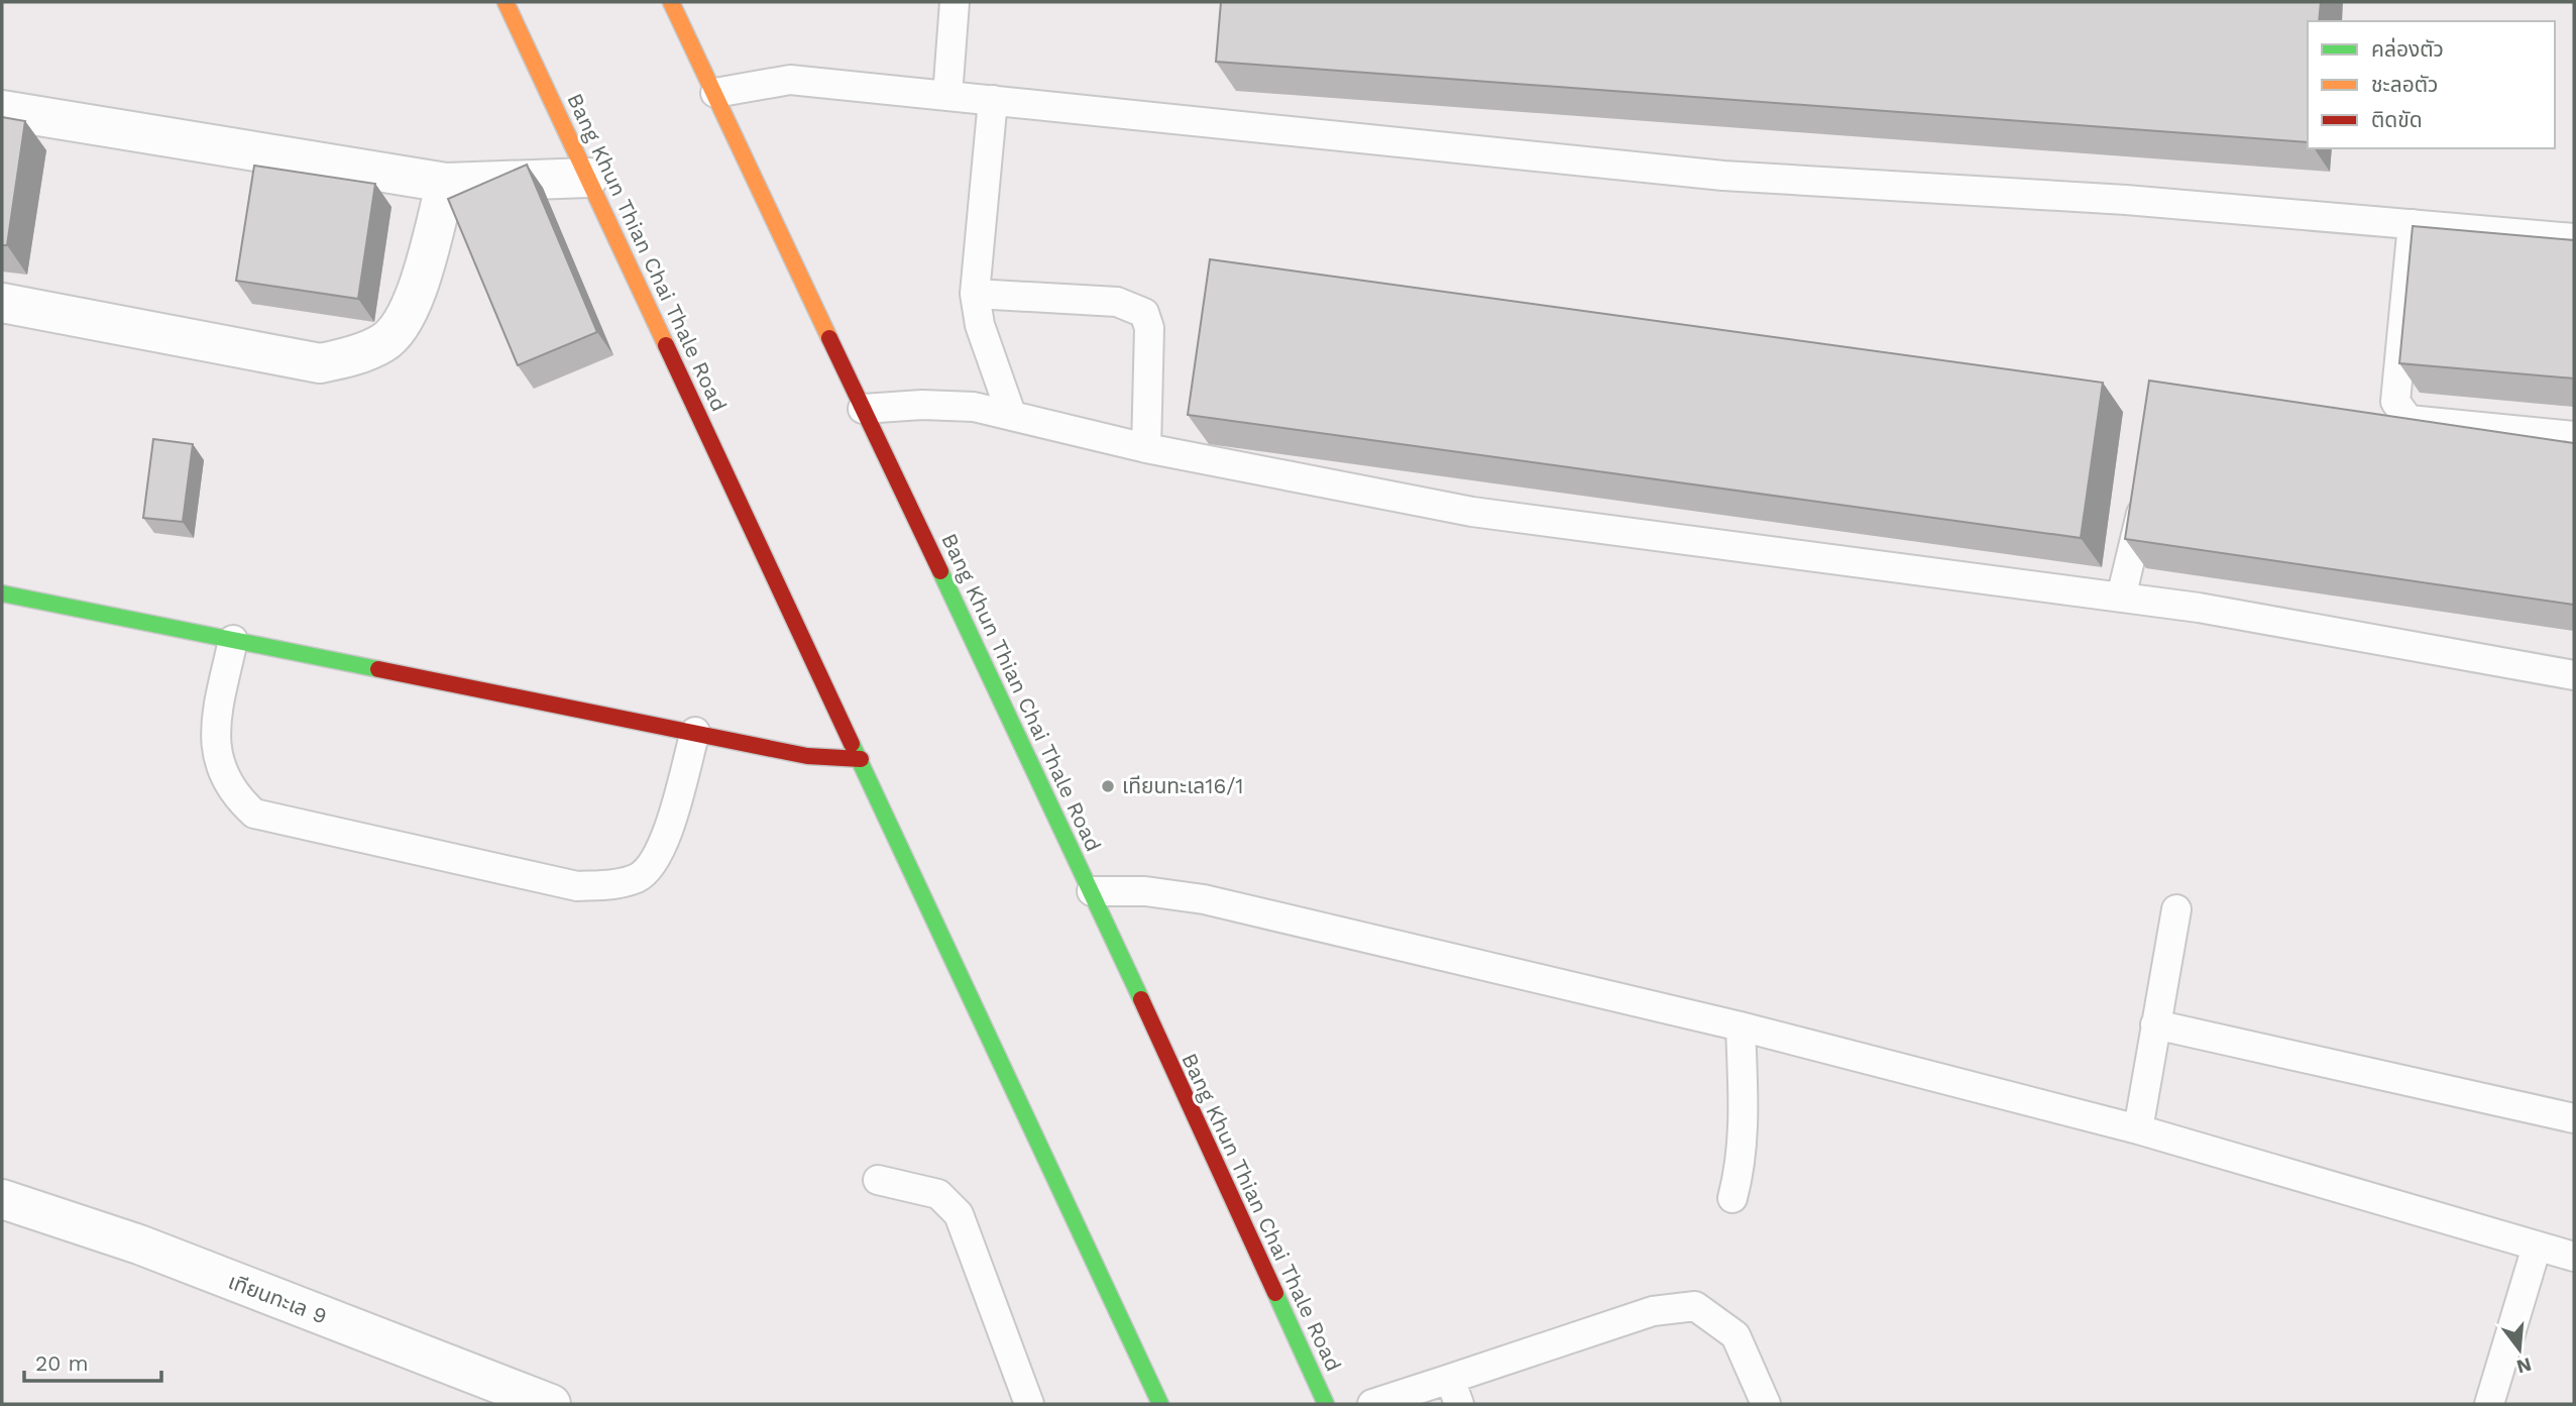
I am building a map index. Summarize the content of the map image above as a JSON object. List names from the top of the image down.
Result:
{
  "streets": {
    "main road": ["Bang Khun Thian Chai Thale Road"],
    "street": ["เทียนทะเล 9"]
  },
  "places": ["เทียนทะเล16/1"],
  "legend": ["คล่องตัว", "ชะลอตัว", "ติดขัด"],
  "scale_bar": "20 m",
  "north": "bottom"
}
